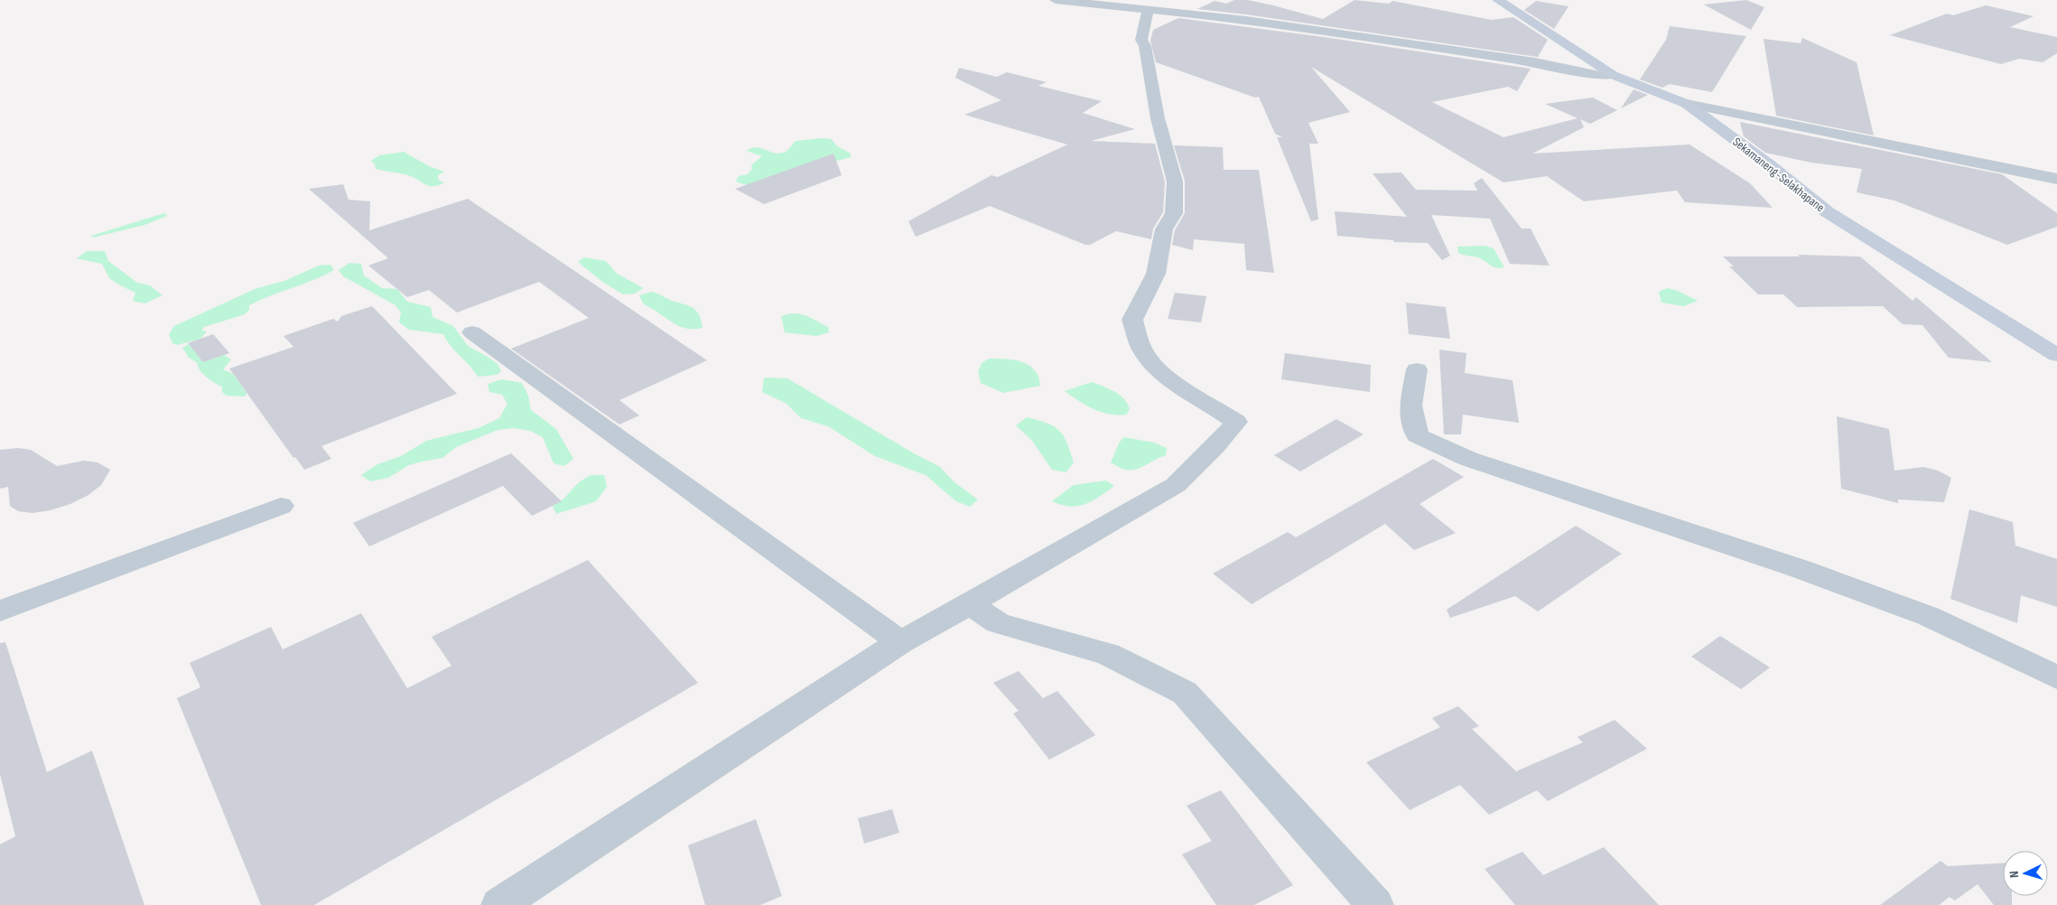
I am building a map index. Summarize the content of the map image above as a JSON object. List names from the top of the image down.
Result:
{
  "streets": {
    "street": ["Sekamaneng-Selakhapane"]
  },
  "north": "left"
}
